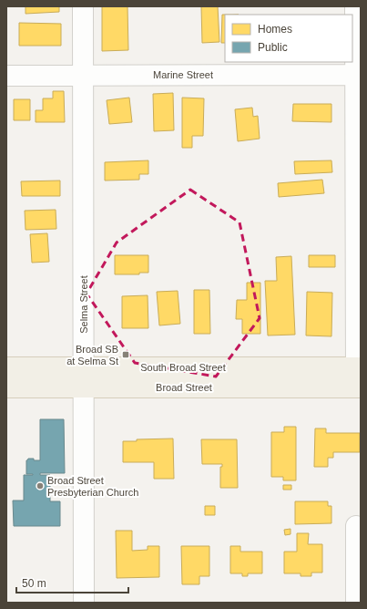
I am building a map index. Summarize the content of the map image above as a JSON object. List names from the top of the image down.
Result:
{
  "streets": {
    "main road": ["South Broad Street", "Broad Street"],
    "street": ["Marine Street", "Selma Street"]
  },
  "crossings": [
    ["Marine Street", "Selma Street"],
    ["Selma Street", "South Broad Street"],
    ["Selma Street", "Broad Street"]
  ],
  "places": {
    "transit": ["Broad SB at Selma St"],
    "other": ["Broad Street Presbyterian Church"]
  },
  "legend": ["Homes", "Public"],
  "scale_bar": "50 m"
}
